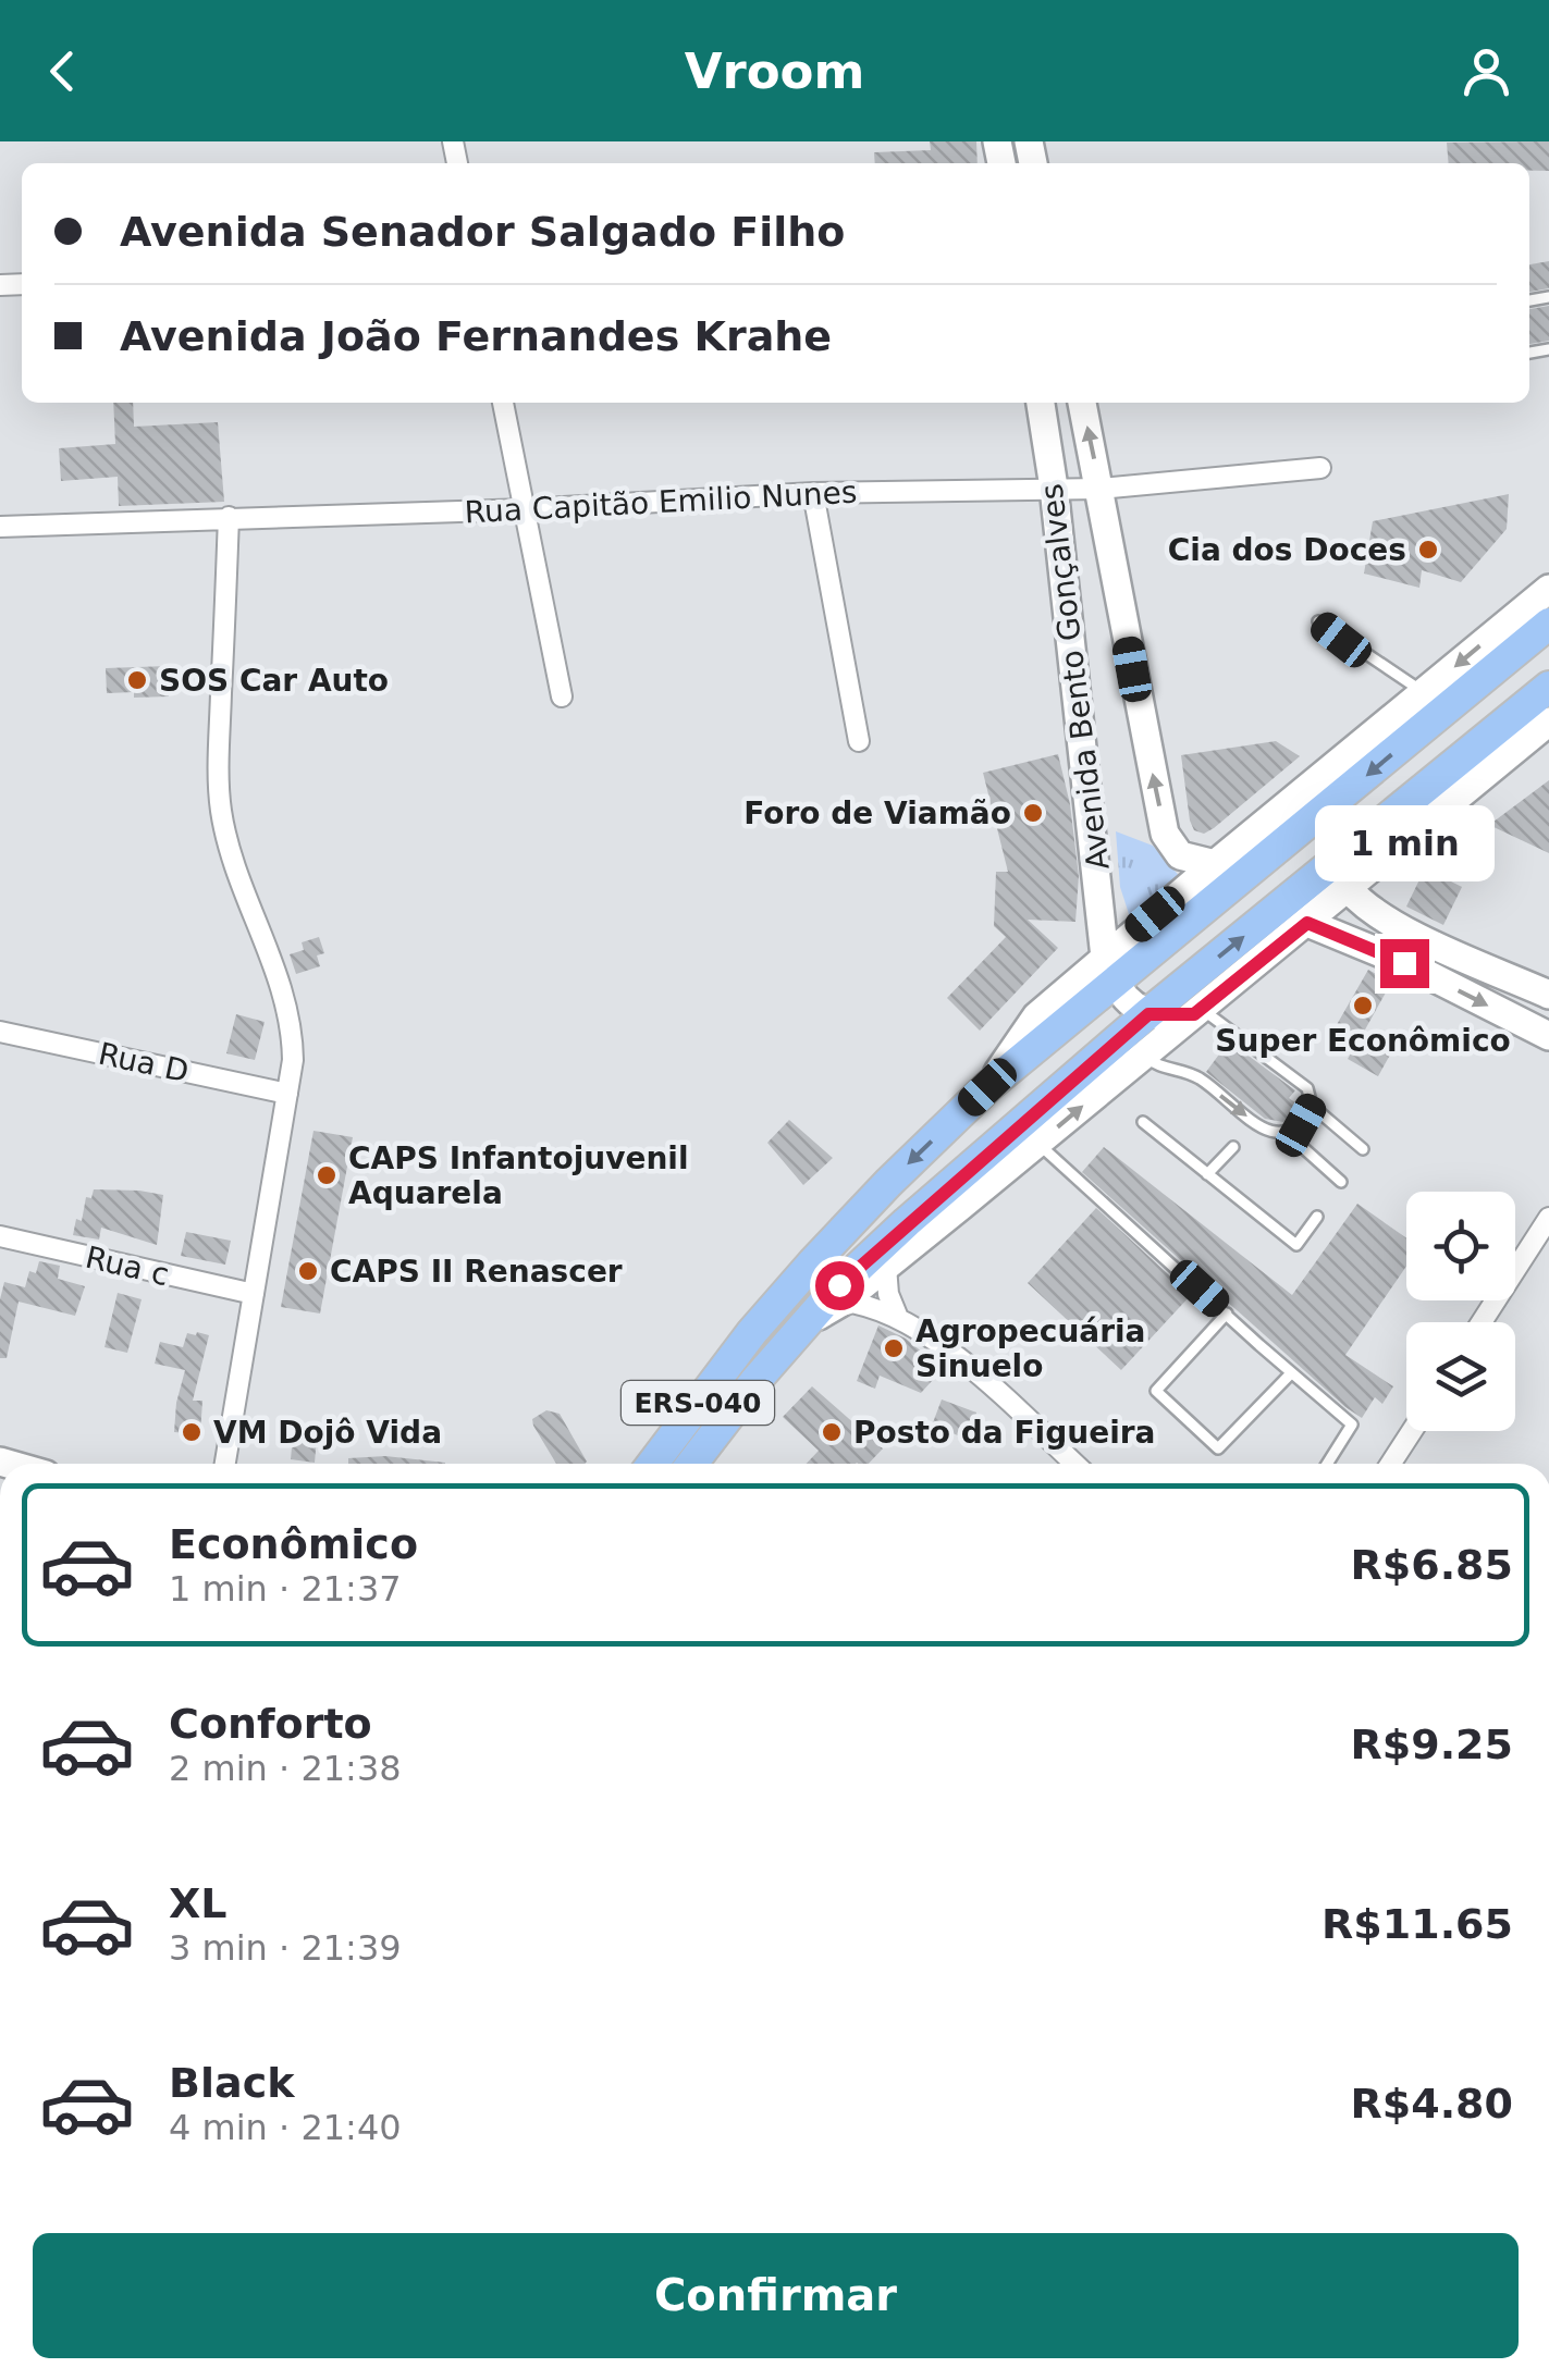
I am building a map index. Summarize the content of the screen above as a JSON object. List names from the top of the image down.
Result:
{
  "streets": {
    "main road": ["Avenida Bento Gonçalves", "ERS-040"],
    "street": ["Rua Capitão Emilio Nunes", "Rua D", "Rua c"]
  },
  "crossings": [
    ["Rua Capitão Emilio Nunes", "Avenida Bento Gonçalves"],
    ["Avenida Bento Gonçalves", "ERS-040"]
  ],
  "places": [
    "Cia dos Doces",
    "SOS Car Auto",
    "Foro de Viamão",
    "Super Econômico",
    "CAPS Infantojuvenil Aquarela",
    "CAPS II Renascer",
    "Agropecuária Sinuelo",
    "VM Dojô Vida",
    "Posto da Figueira"
  ],
  "page": {
    "header": "Vroom",
    "banner": ["Avenida Senador Salgado Filho", "Avenida João Fernandes Krahe"],
    "bubble": "1 min",
    "list": [
      {
        "name": "Econômico",
        "note": "1 min · 21:37",
        "value": "R$6.85"
      },
      {
        "name": "Conforto",
        "note": "2 min · 21:38",
        "value": "R$9.25"
      },
      {
        "name": "XL",
        "note": "3 min · 21:39",
        "value": "R$11.65"
      },
      {
        "name": "Black",
        "note": "4 min · 21:40",
        "value": "R$4.80"
      }
    ],
    "buttons": "Confirmar"
  }
}
